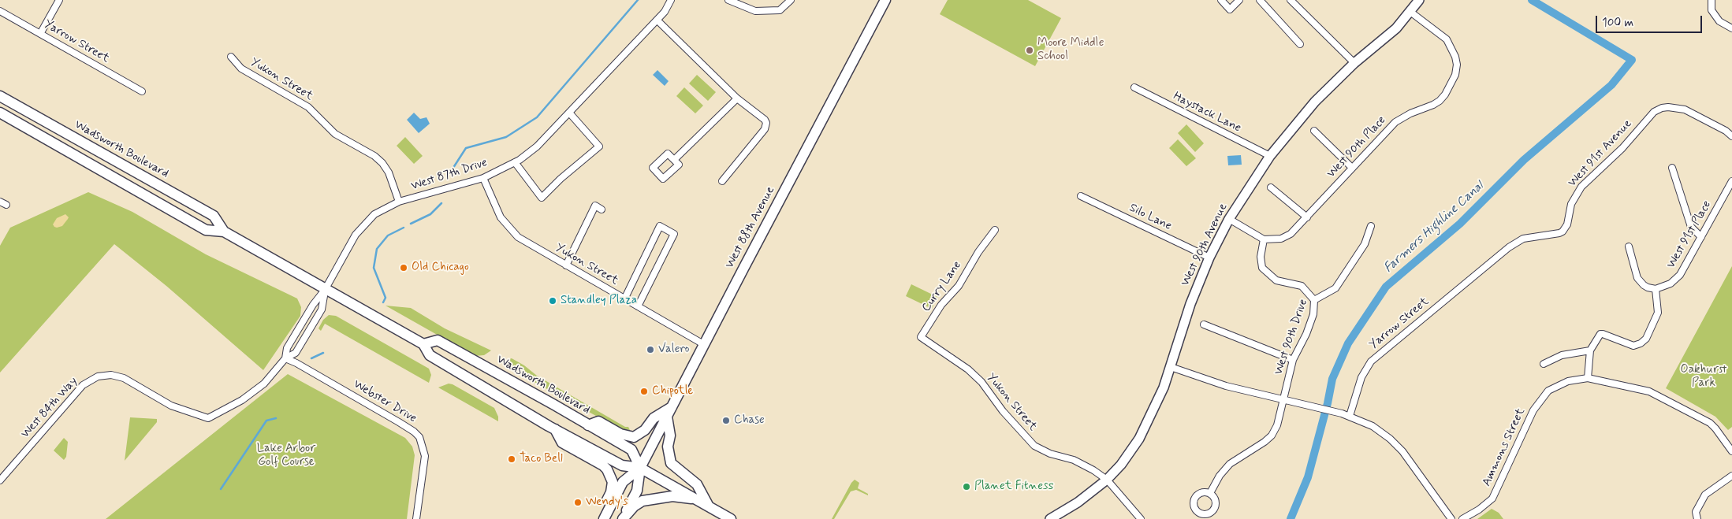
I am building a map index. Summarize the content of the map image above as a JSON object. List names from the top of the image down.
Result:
{
  "streets": {
    "main road": ["Wadsworth Boulevard", "West 88th Avenue"],
    "street": [
      "Yarrow Street",
      "Yukon Street",
      "Haystack Lane",
      "West 90th Place",
      "West 91st Avenue",
      "West 87th Drive",
      "Silo Lane",
      "West 91st Place",
      "West 90th Avenue",
      "Curry Lane",
      "West 90th Drive",
      "Webster Drive",
      "West 84th Way",
      "Ammons Street"
    ]
  },
  "crossings": [
    ["Yarrow Street", "West 91st Avenue"],
    ["Yukon Street", "West 87th Drive"],
    ["Yukon Street", "West 88th Avenue"],
    ["Yukon Street", "West 90th Avenue"],
    ["Yukon Street", "Curry Lane"],
    ["Haystack Lane", "West 90th Avenue"],
    ["West 90th Place", "West 90th Avenue"],
    ["Wadsworth Boulevard", "West 87th Drive"],
    ["Wadsworth Boulevard", "West 88th Avenue"],
    ["Wadsworth Boulevard", "West 84th Way"],
    ["West 87th Drive", "West 84th Way"],
    ["Silo Lane", "West 90th Avenue"],
    ["Webster Drive", "West 84th Way"]
  ],
  "water": ["Farmers Highline Canal"],
  "parks": ["Oakhurst Park", "Lake Arbor Golf Course"],
  "places": [
    "Moore Middle School",
    "Old Chicago",
    "Standley Plaza",
    "Valero",
    "Chipotle",
    "Chase",
    "Taco Bell",
    "Planet Fitness",
    "Wendy's"
  ],
  "scale_bar": "100 m"
}
